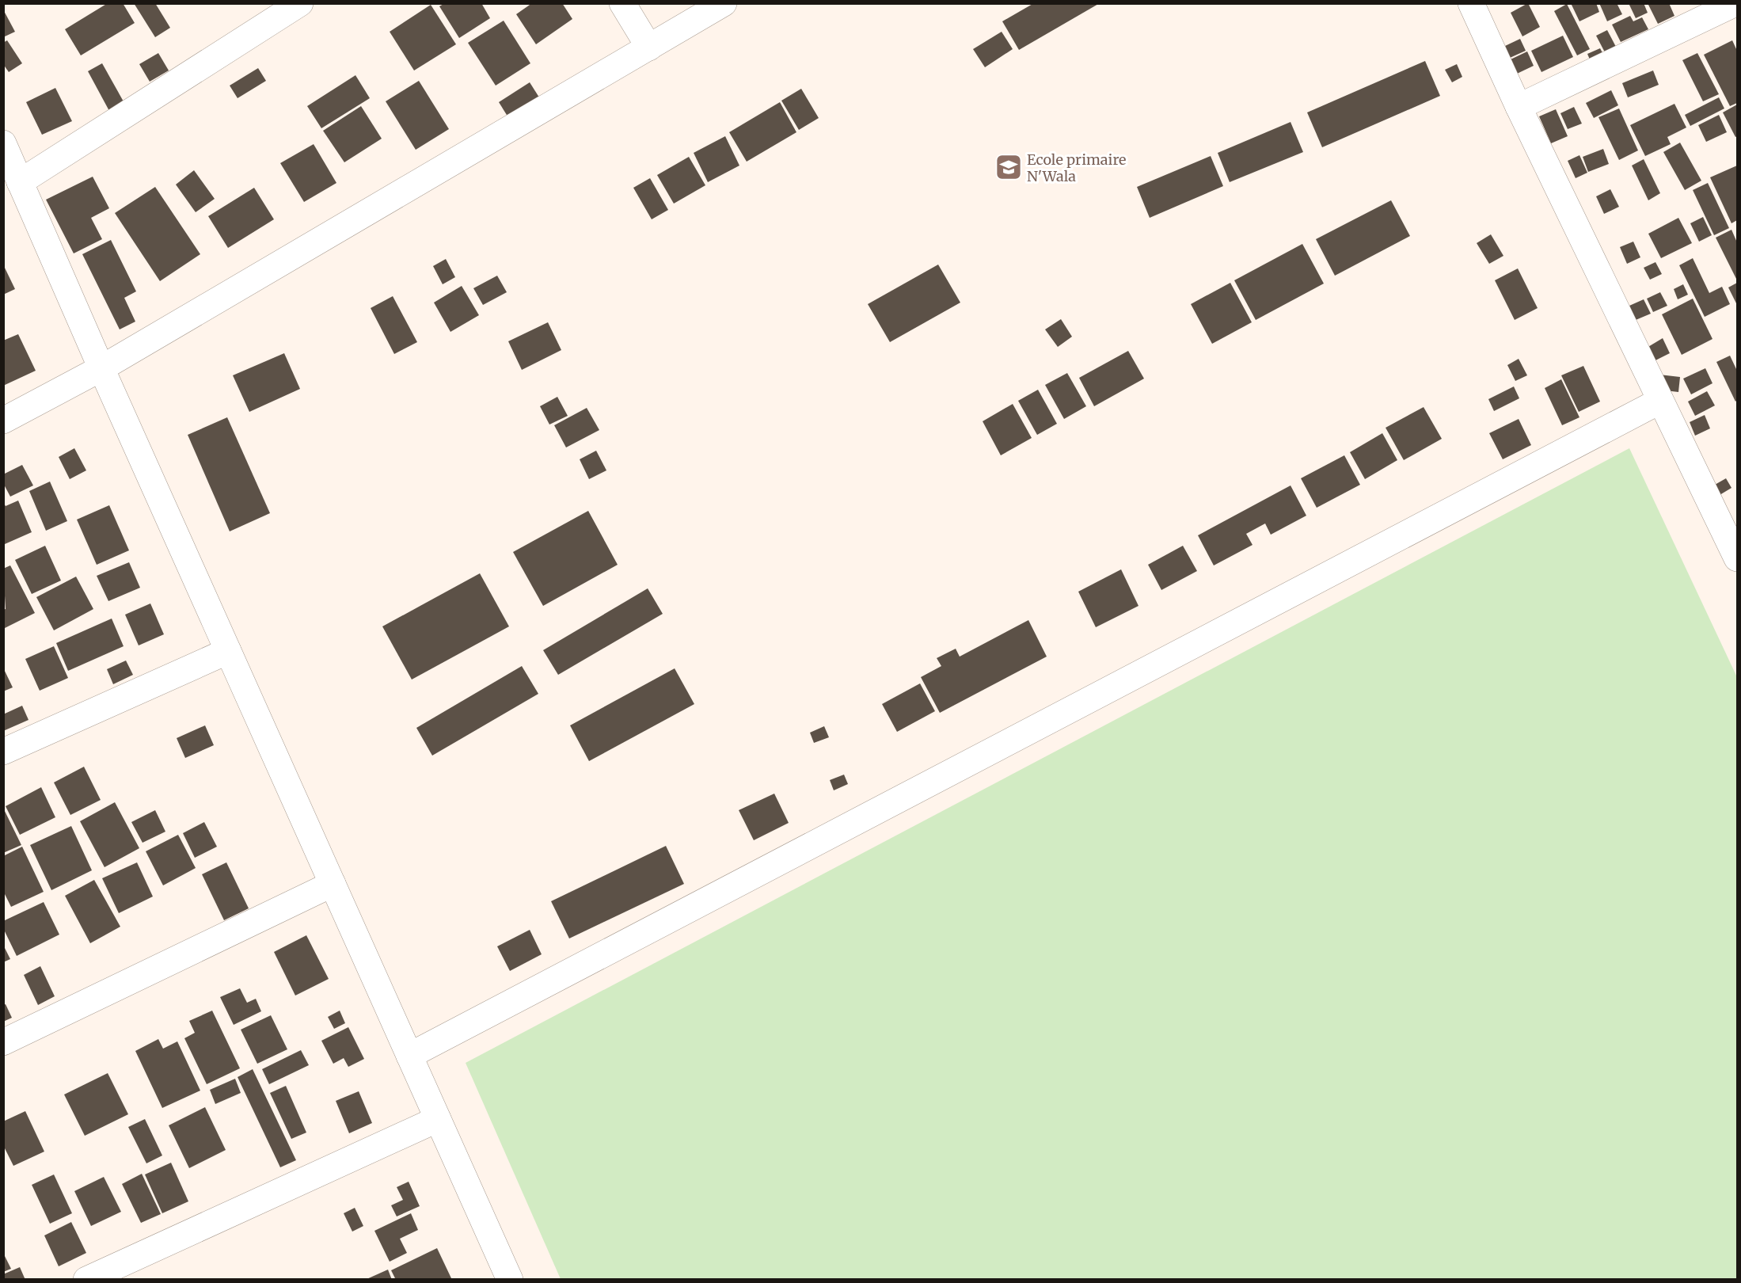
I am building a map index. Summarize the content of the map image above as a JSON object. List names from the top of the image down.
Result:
{
  "places": {
    "school or university": ["Ecole primaire N'Wala"]
  }
}
